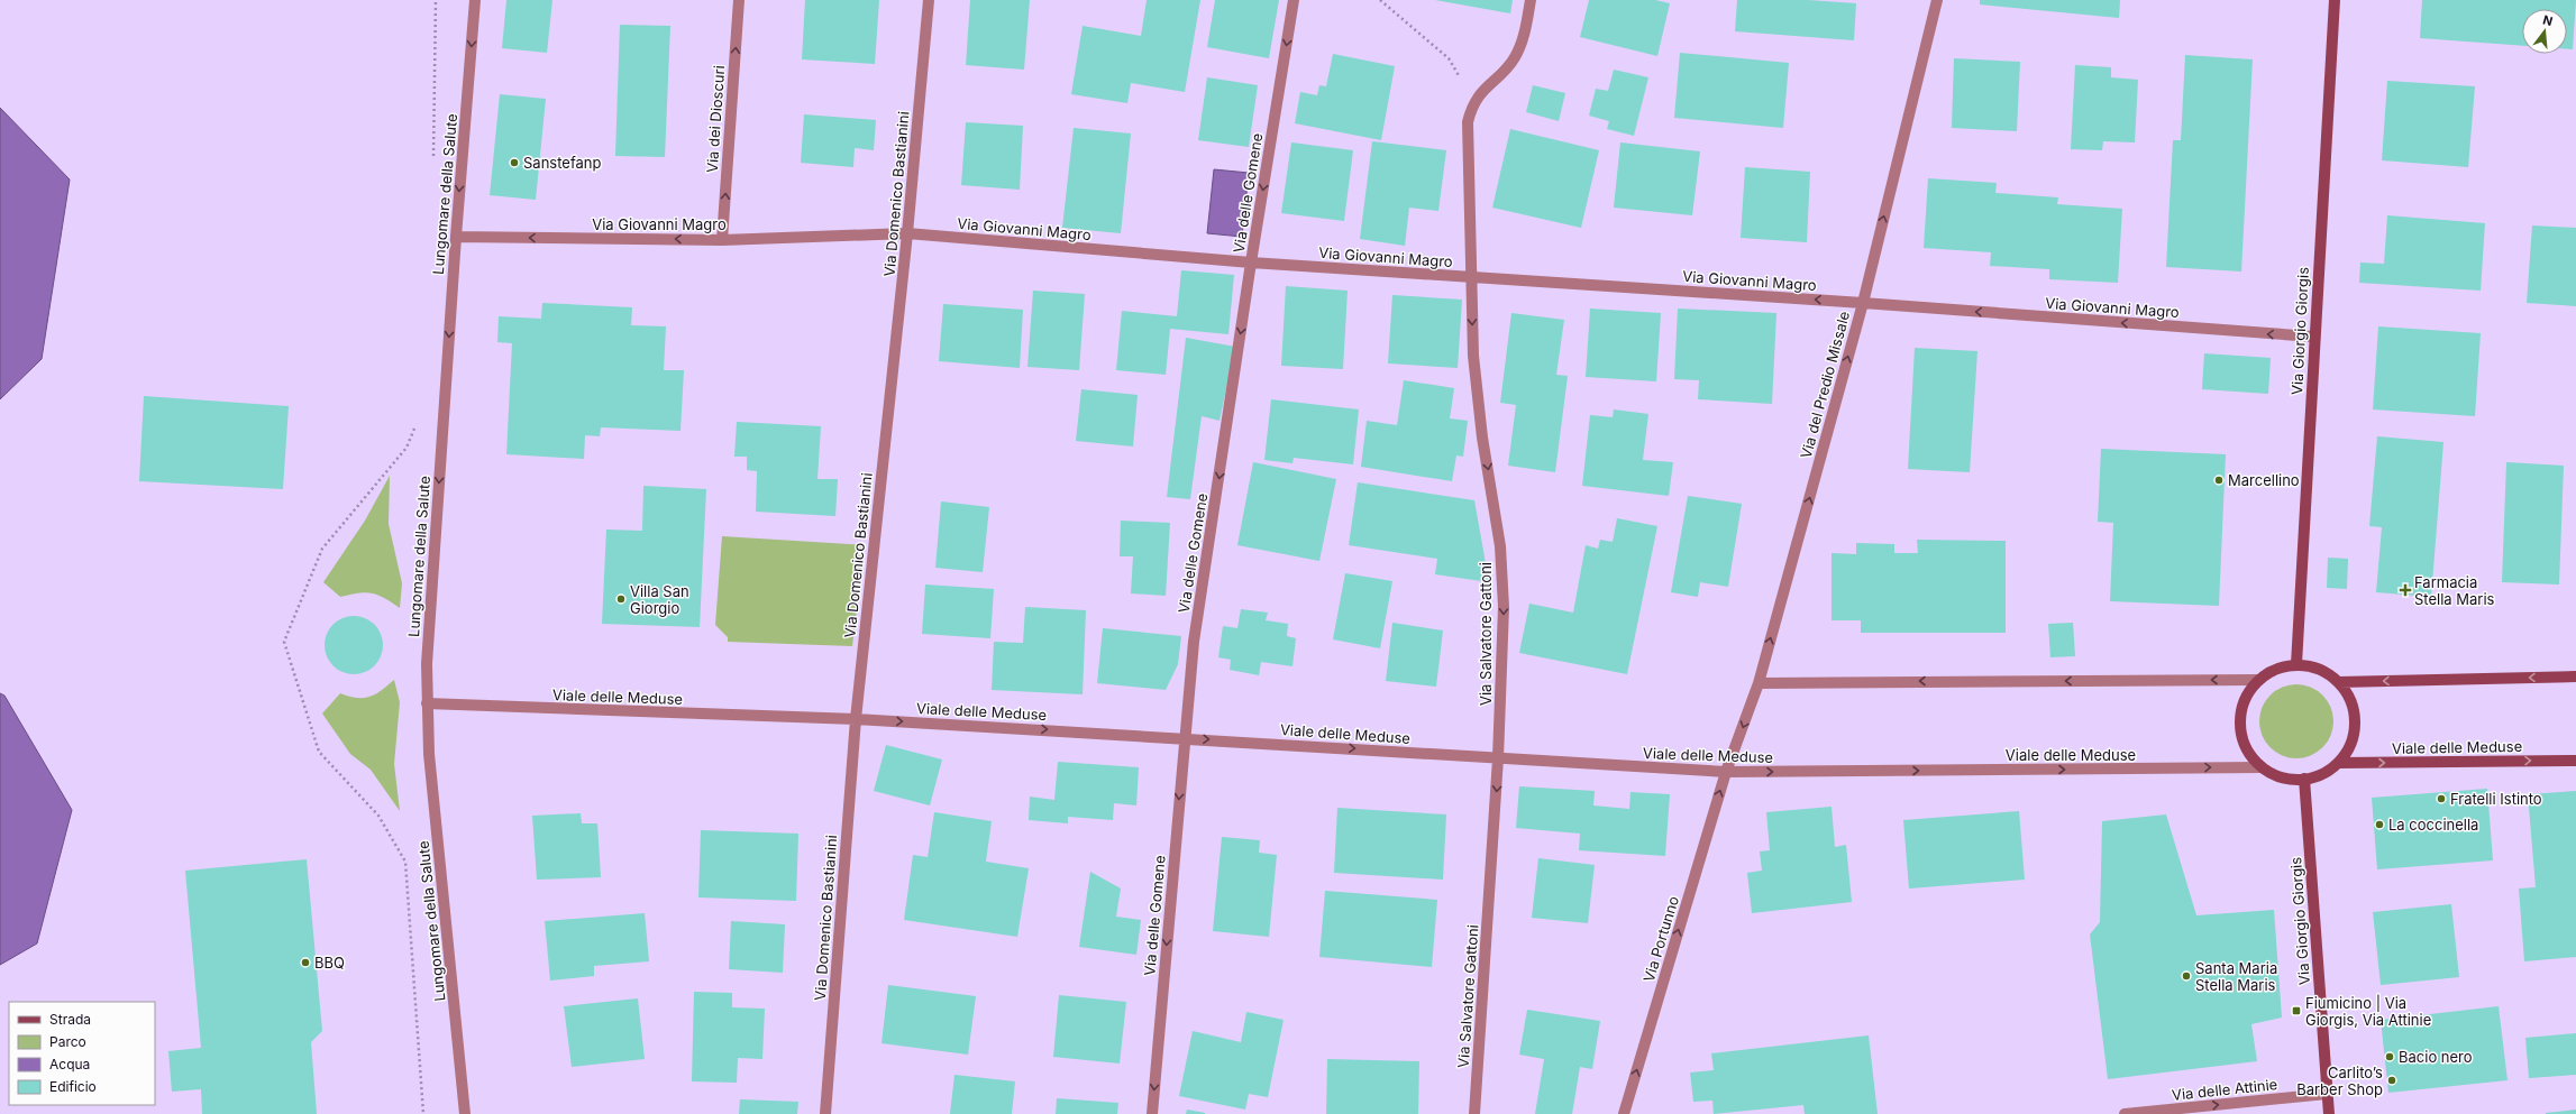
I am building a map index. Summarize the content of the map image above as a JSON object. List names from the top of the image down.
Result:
{
  "streets": {
    "street": [
      "Via dei Dioscuri",
      "Via delle Gomene",
      "Lungomare della Salute",
      "Via Domenico Bastianini",
      "Via Giovanni Magro",
      "Via Giorgio Giorgis",
      "Via del Predio Missale",
      "Via Salvatore Gattoni",
      "Viale delle Meduse",
      "Via Portunno",
      "Via delle Attinie"
    ]
  },
  "crossings": [
    ["Via dei Dioscuri", "Via Giovanni Magro"],
    ["Via delle Gomene", "Via Giovanni Magro"],
    ["Via delle Gomene", "Viale delle Meduse"],
    ["Lungomare della Salute", "Via Giovanni Magro"],
    ["Lungomare della Salute", "Viale delle Meduse"],
    ["Via Domenico Bastianini", "Via Giovanni Magro"],
    ["Via Domenico Bastianini", "Viale delle Meduse"],
    ["Via Giovanni Magro", "Via Giorgio Giorgis"],
    ["Via Giovanni Magro", "Via del Predio Missale"],
    ["Via Giovanni Magro", "Via Salvatore Gattoni"],
    ["Via Giorgio Giorgis", "Viale delle Meduse"],
    ["Via Giorgio Giorgis", "Via delle Attinie"],
    ["Via del Predio Missale", "Viale delle Meduse"],
    ["Via del Predio Missale", "Via Portunno"],
    ["Via Salvatore Gattoni", "Viale delle Meduse"],
    ["Viale delle Meduse", "Via Portunno"]
  ],
  "one_way": [
    "Via dei Dioscuri",
    "Via delle Gomene",
    "Lungomare della Salute",
    "Via Giovanni Magro",
    "Via Salvatore Gattoni",
    "Via Portunno",
    "Via delle Attinie"
  ],
  "places": {
    "other": [
      "Sanstefanp",
      "Marcellino",
      "Villa San Giorgio",
      "Fratelli Istinto",
      "La coccinella",
      "BBQ",
      "Santa Maria Stella Maris",
      "Bacio nero",
      "Carlito’s Barber Shop"
    ],
    "health": ["Farmacia Stella Maris"],
    "transit": ["Fiumicino | Via Giorgis, Via Attinie"]
  },
  "legend": [
    "Strada",
    "Parco",
    "Acqua",
    "Edificio"
  ],
  "north": "top"
}
